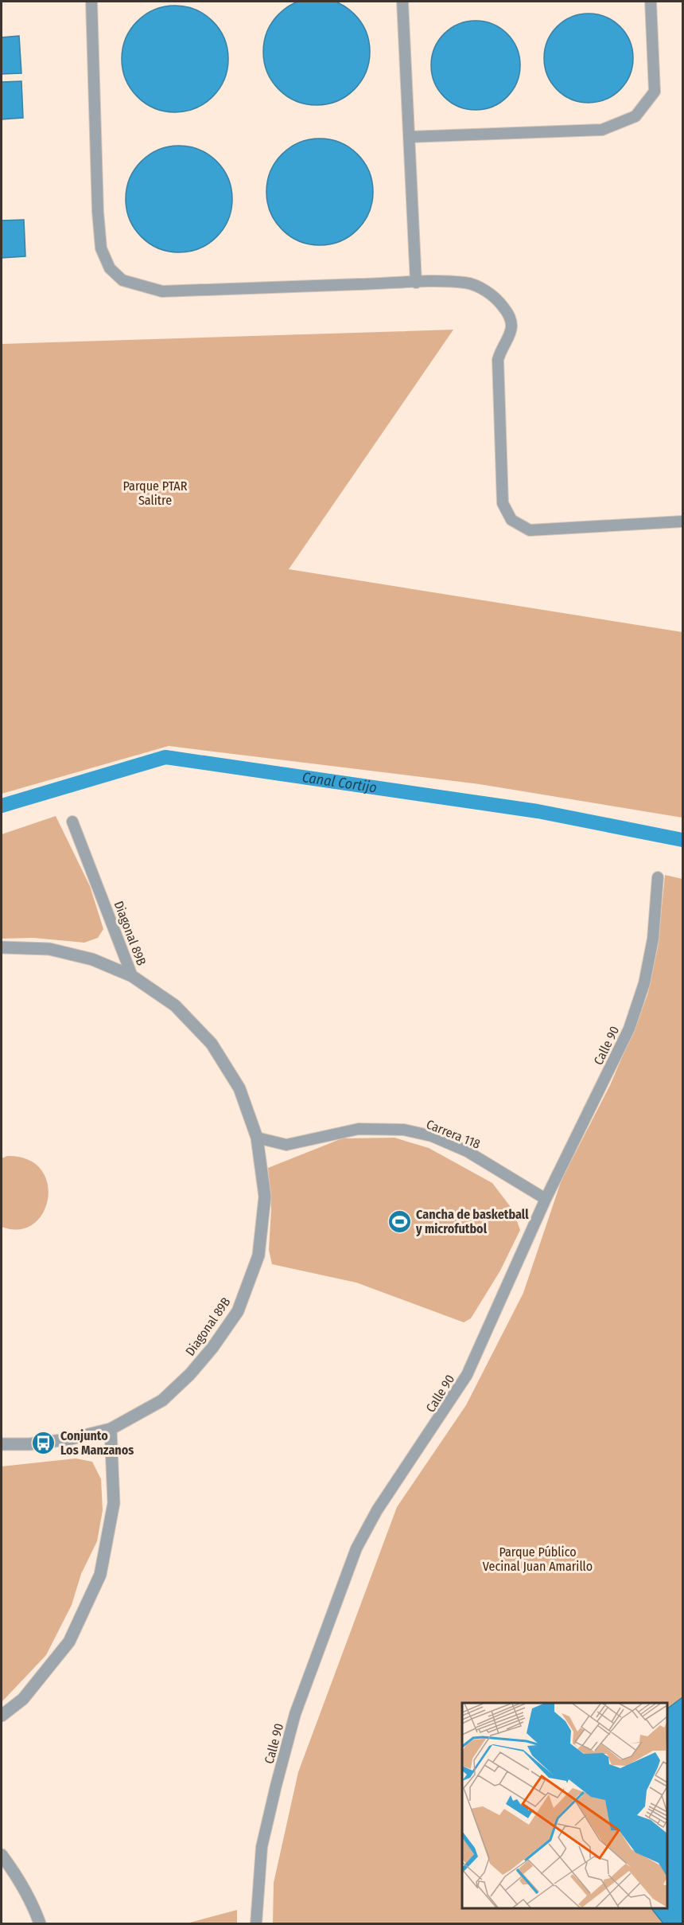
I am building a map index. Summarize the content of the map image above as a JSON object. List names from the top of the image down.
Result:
{
  "streets": {
    "street": ["Diagonal 89B", "Calle 90", "Carrera 118"]
  },
  "crossings": [
    ["Diagonal 89B", "Carrera 118"],
    ["Calle 90", "Carrera 118"]
  ],
  "water": ["Canal Cortijo"],
  "parks": ["Parque PTAR Salitre", "Parque Público Vecinal Juan Amarillo"],
  "places": {
    "sports": ["Cancha de basketball y microfutbol"],
    "bus stop": ["Conjunto Los Manzanos"]
  }
}
